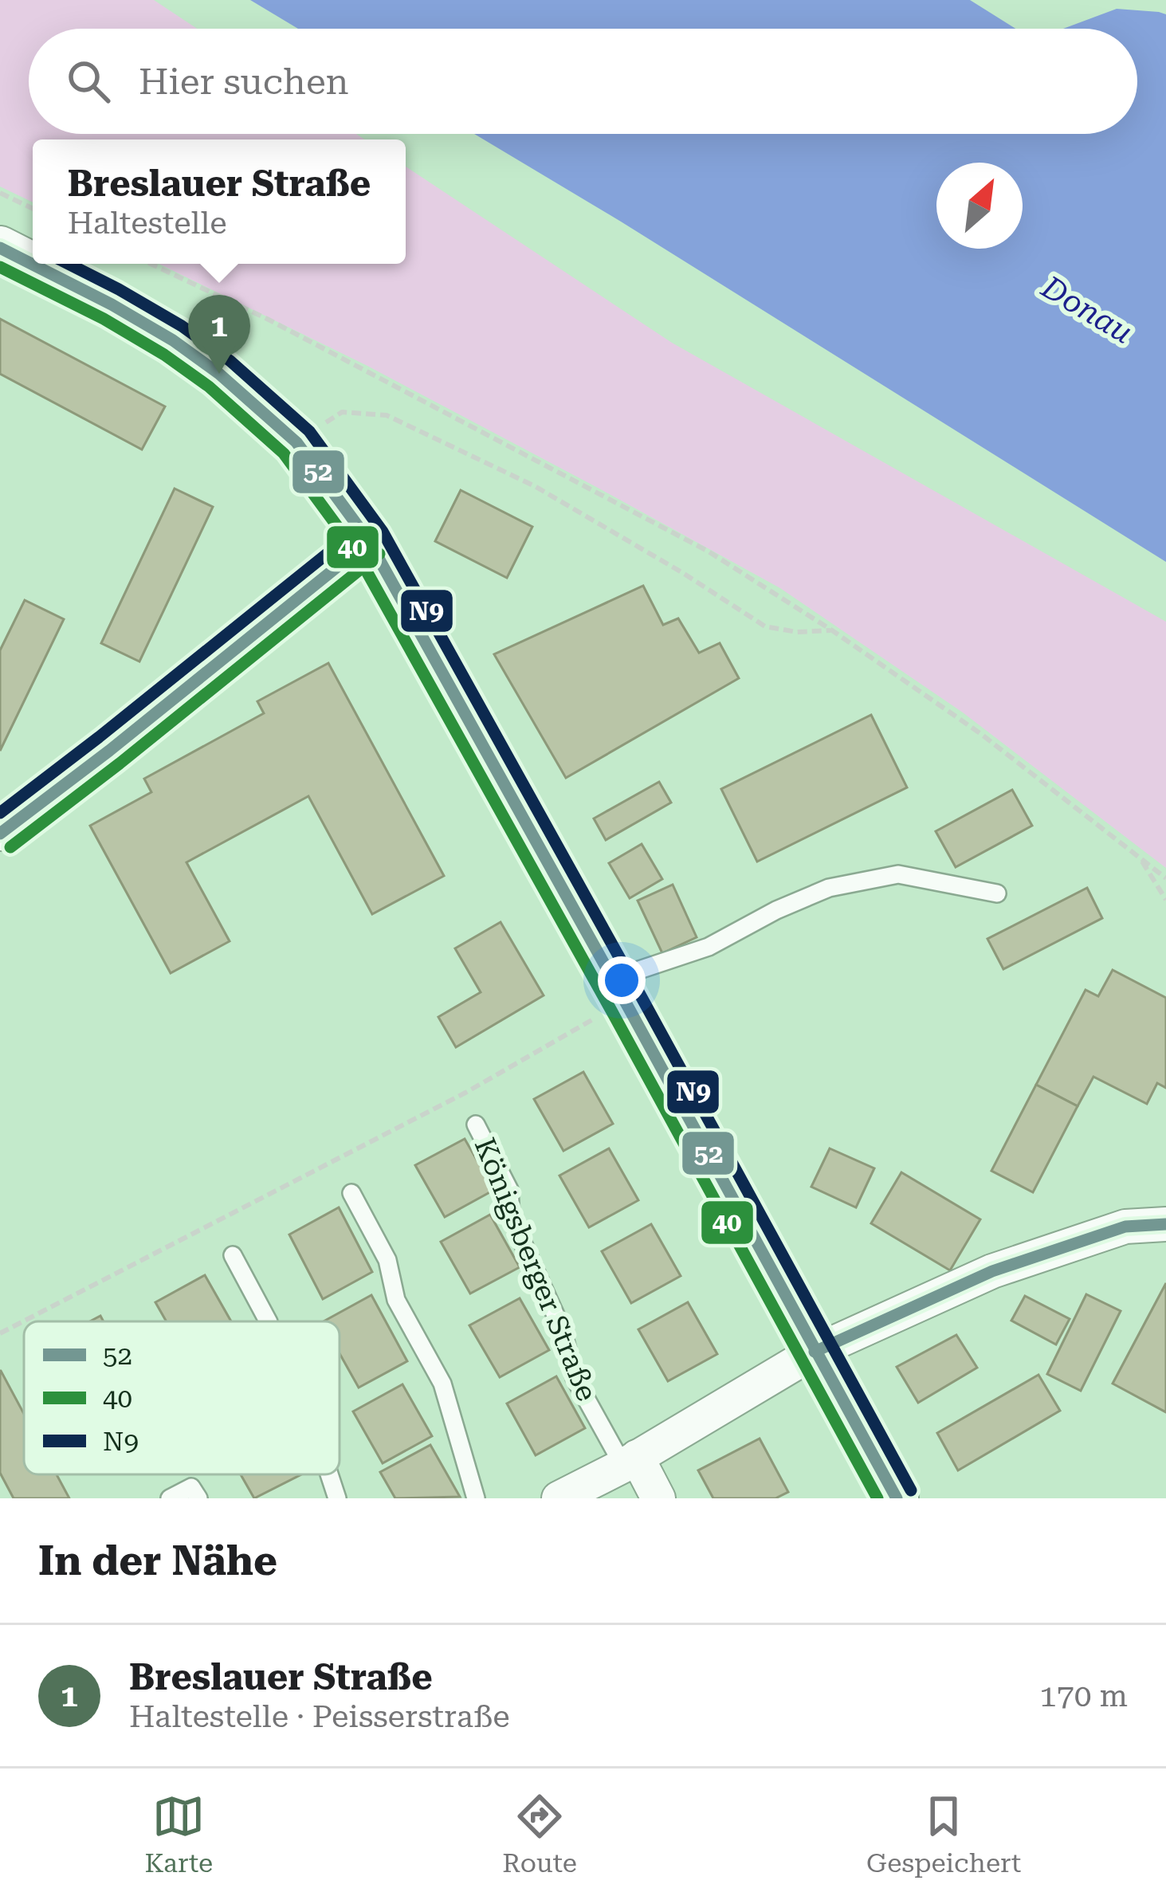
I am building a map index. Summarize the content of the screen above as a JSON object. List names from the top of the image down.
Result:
{
  "streets": {
    "lane": ["Königsberger Straße"]
  },
  "water": ["Donau"],
  "lines": ["transit line 52", "transit line N9", "transit line 40"],
  "legend": ["52", "40", "N9"],
  "north": "top right",
  "page": {
    "search": "Hier suchen",
    "popup": ["Breslauer Straße", "Haltestelle"],
    "pins": "1",
    "heading": "In der Nähe",
    "list": [
      {
        "mark": "1",
        "name": "Breslauer Straße",
        "note": "Haltestelle · Peisserstraße",
        "value": "170 m"
      }
    ],
    "nav": ["Karte", "Route", "Gespeichert"]
  }
}
